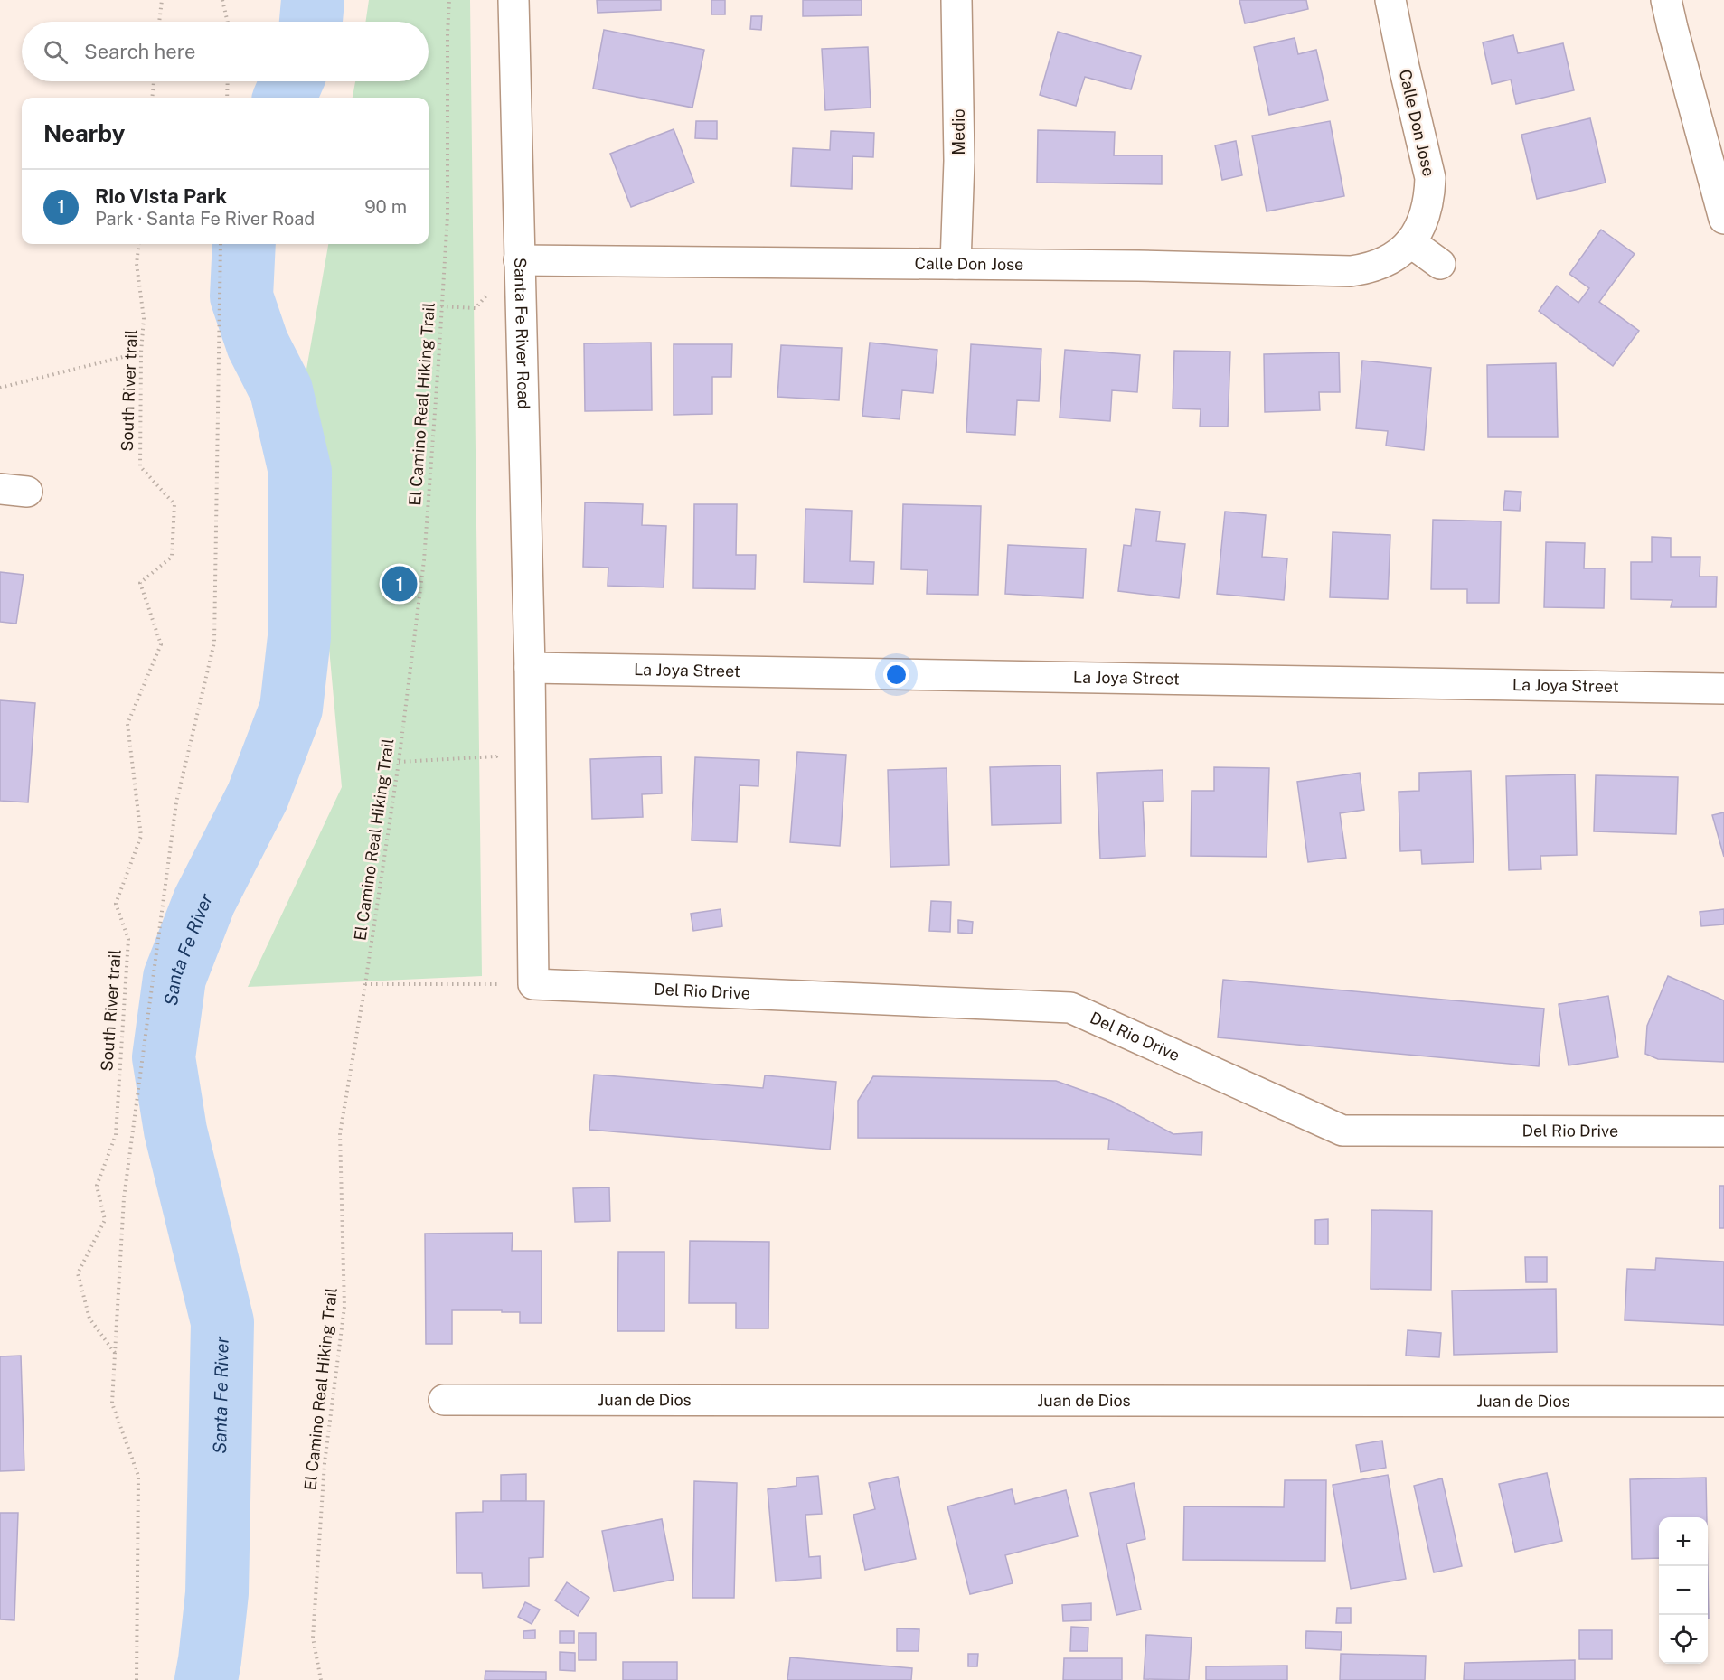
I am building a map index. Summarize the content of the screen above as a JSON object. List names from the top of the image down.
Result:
{
  "streets": {
    "street": [
      "Calle Don Jose",
      "Medio",
      "Santa Fe River Road",
      "La Joya Street",
      "Del Rio Drive",
      "Juan de Dios"
    ],
    "path": ["South River trail", "El Camino Real Hiking Trail"]
  },
  "crossings": [
    ["Calle Don Jose", "Medio"],
    ["Calle Don Jose", "Santa Fe River Road"],
    ["Santa Fe River Road", "La Joya Street"],
    ["Santa Fe River Road", "Del Rio Drive"]
  ],
  "water": ["Santa Fe River"],
  "page": {
    "search": "Search here",
    "heading": "Nearby",
    "list": [
      {
        "mark": "1",
        "name": "Rio Vista Park",
        "note": "Park · Santa Fe River Road",
        "value": "90 m"
      }
    ],
    "pins": "1",
    "map_buttons": ["+", "−"]
  }
}
